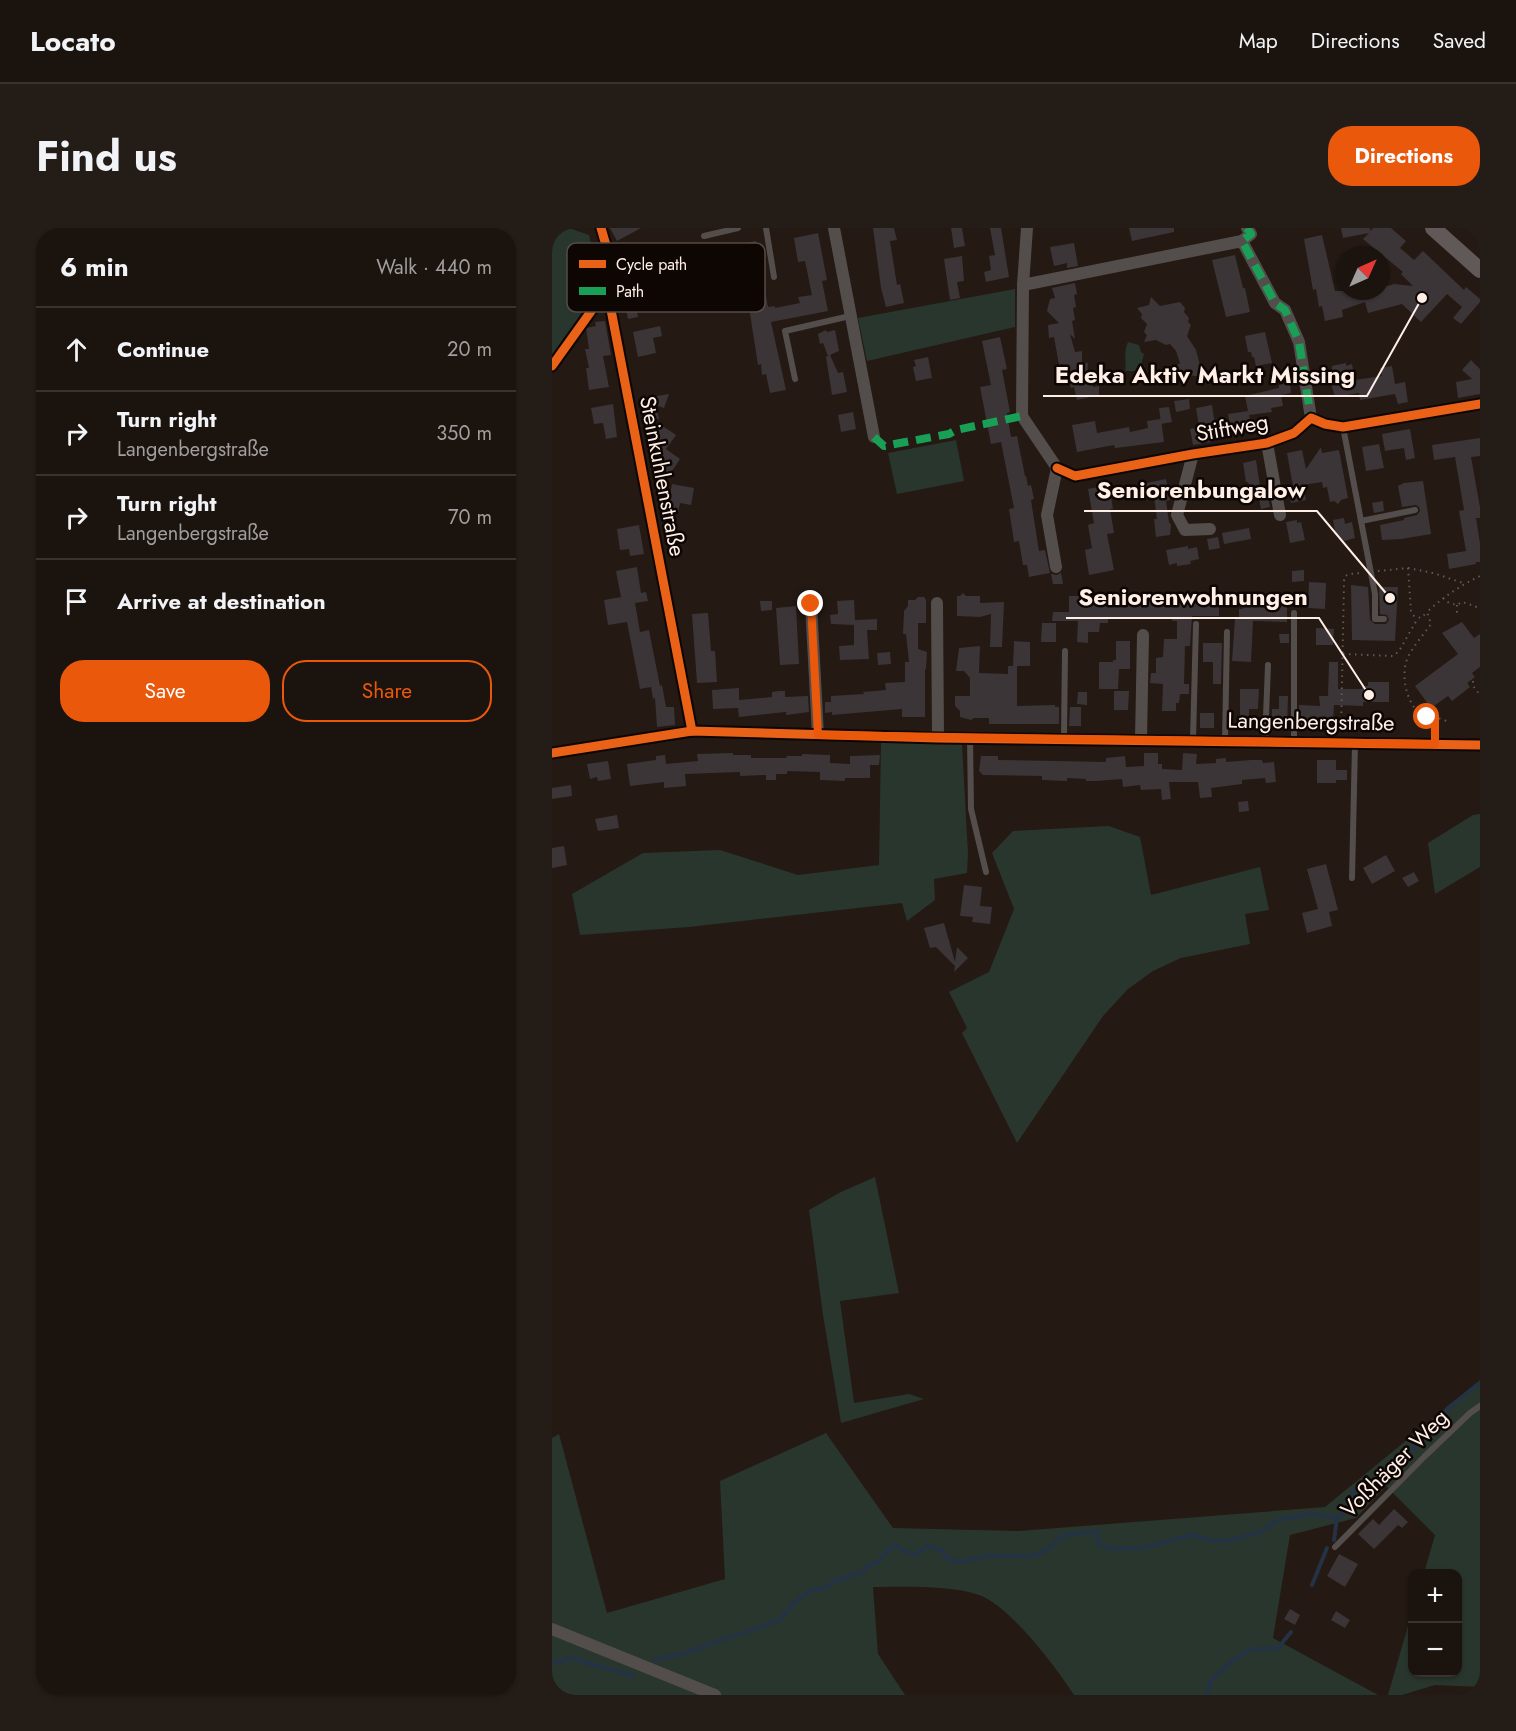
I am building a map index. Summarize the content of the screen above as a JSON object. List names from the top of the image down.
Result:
{
  "streets": {
    "street": ["Stiftweg", "Steinkuhlenstraße", "Langenbergstraße"],
    "lane": ["Voßhäger Weg"]
  },
  "crossings": [
    ["Steinkuhlenstraße", "Langenbergstraße"]
  ],
  "places": ["Edeka Aktiv Markt Missing", "Seniorenbungalow", "Seniorenwohnungen"],
  "legend": ["Cycle path", "Path"],
  "north": "top right",
  "page": {
    "header": "Locato",
    "nav": ["Map", "Directions", "Saved"],
    "title": "Find us",
    "buttons": [
      "Directions",
      ["Save", "Share"]
    ],
    "heading": ["6 min", "Walk · 440 m"],
    "list": [
      ["Continue", "20 m"],
      ["Turn right", "Langenbergstraße", "350 m"],
      ["Turn right", "Langenbergstraße", "70 m"],
      "Arrive at destination"
    ],
    "map_buttons": ["+", "−"]
  }
}
